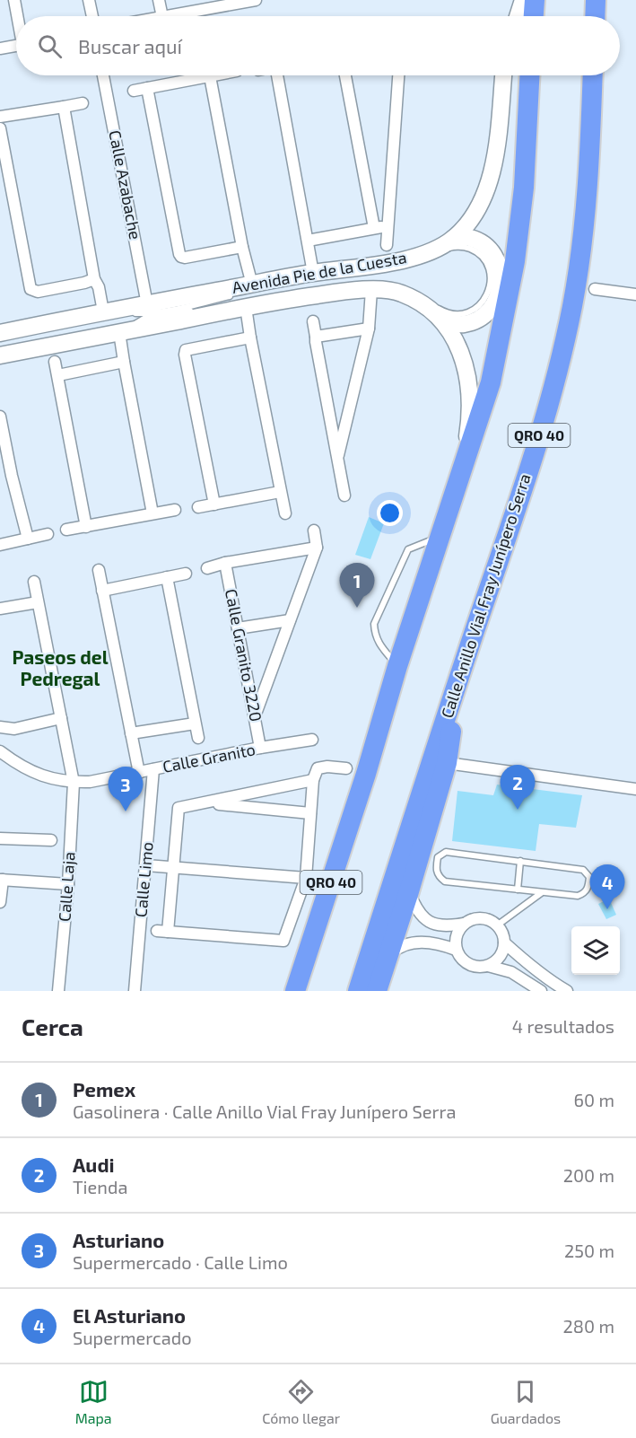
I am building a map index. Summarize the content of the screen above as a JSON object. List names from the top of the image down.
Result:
{
  "streets": {
    "highway": ["QRO 40", "Calle Anillo Vial Fray Junípero Serra"],
    "main road": ["Avenida Pie de la Cuesta"],
    "street": [
      "Calle Azabache",
      "Calle Granito 3220",
      "Calle Granito",
      "Calle Limo",
      "Calle Laja"
    ]
  },
  "crossings": [
    ["Calle Azabache", "Avenida Pie de la Cuesta"],
    ["Avenida Pie de la Cuesta", "QRO 40"],
    ["Calle Granito 3220", "Calle Granito"],
    ["Calle Granito", "Calle Limo"],
    ["Calle Granito", "Calle Laja"]
  ],
  "districts": ["Paseos del Pedregal"],
  "page": {
    "search": "Buscar aquí",
    "pins": [
      "1",
      "2",
      "3",
      "4"
    ],
    "heading": ["Cerca", "4 resultados"],
    "list": [
      {
        "mark": "1",
        "name": "Pemex",
        "note": "Gasolinera · Calle Anillo Vial Fray Junípero Serra",
        "value": "60 m"
      },
      {
        "mark": "2",
        "name": "Audi",
        "note": "Tienda",
        "value": "200 m"
      },
      {
        "mark": "3",
        "name": "Asturiano",
        "note": "Supermercado · Calle Limo",
        "value": "250 m"
      },
      {
        "mark": "4",
        "name": "El Asturiano",
        "note": "Supermercado",
        "value": "280 m"
      }
    ],
    "nav": ["Mapa", "Cómo llegar", "Guardados"]
  }
}
